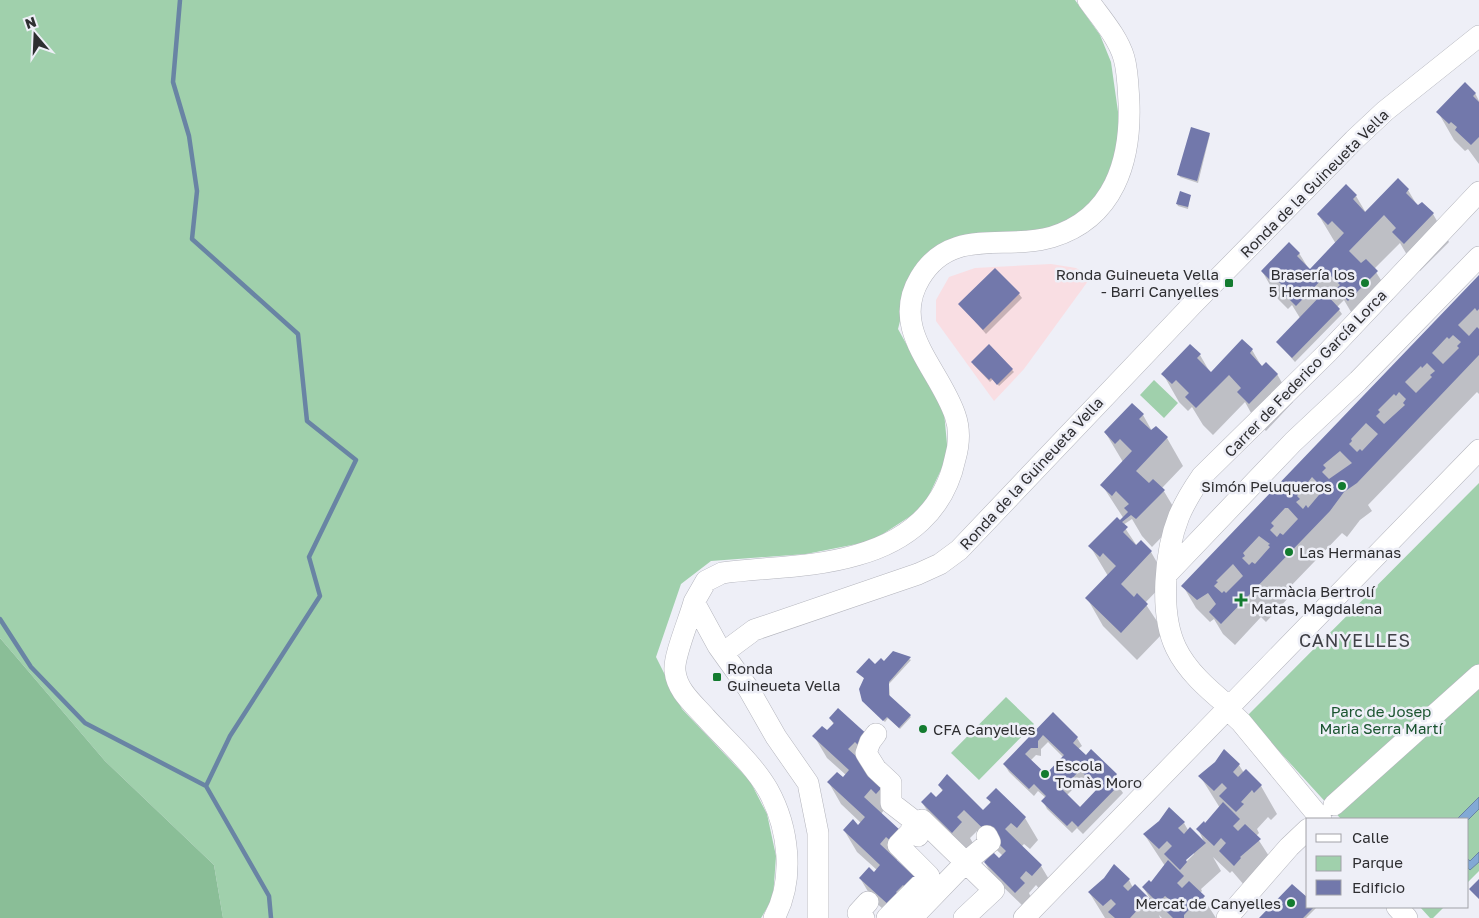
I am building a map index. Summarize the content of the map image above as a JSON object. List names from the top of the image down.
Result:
{
  "streets": {
    "street": ["Ronda de la Guineueta Vella", "Carrer de Federico García Lorca"]
  },
  "districts": ["CANYELLES"],
  "parks": ["Parc de Josep Maria Serra Martí"],
  "places": {
    "transit": ["Ronda Guineueta Vella - Barri Canyelles", "Ronda Guineueta Vella"],
    "other": [
      "Brasería los 5 Hermanos",
      "Simón Peluqueros",
      "Las Hermanas",
      "CFA Canyelles",
      "Escola Tomàs Moro",
      "Mercat de Canyelles"
    ],
    "health": ["Farmàcia Bertrolí Matas, Magdalena"]
  },
  "legend": ["Calle", "Parque", "Edificio"],
  "north": "top"
}
